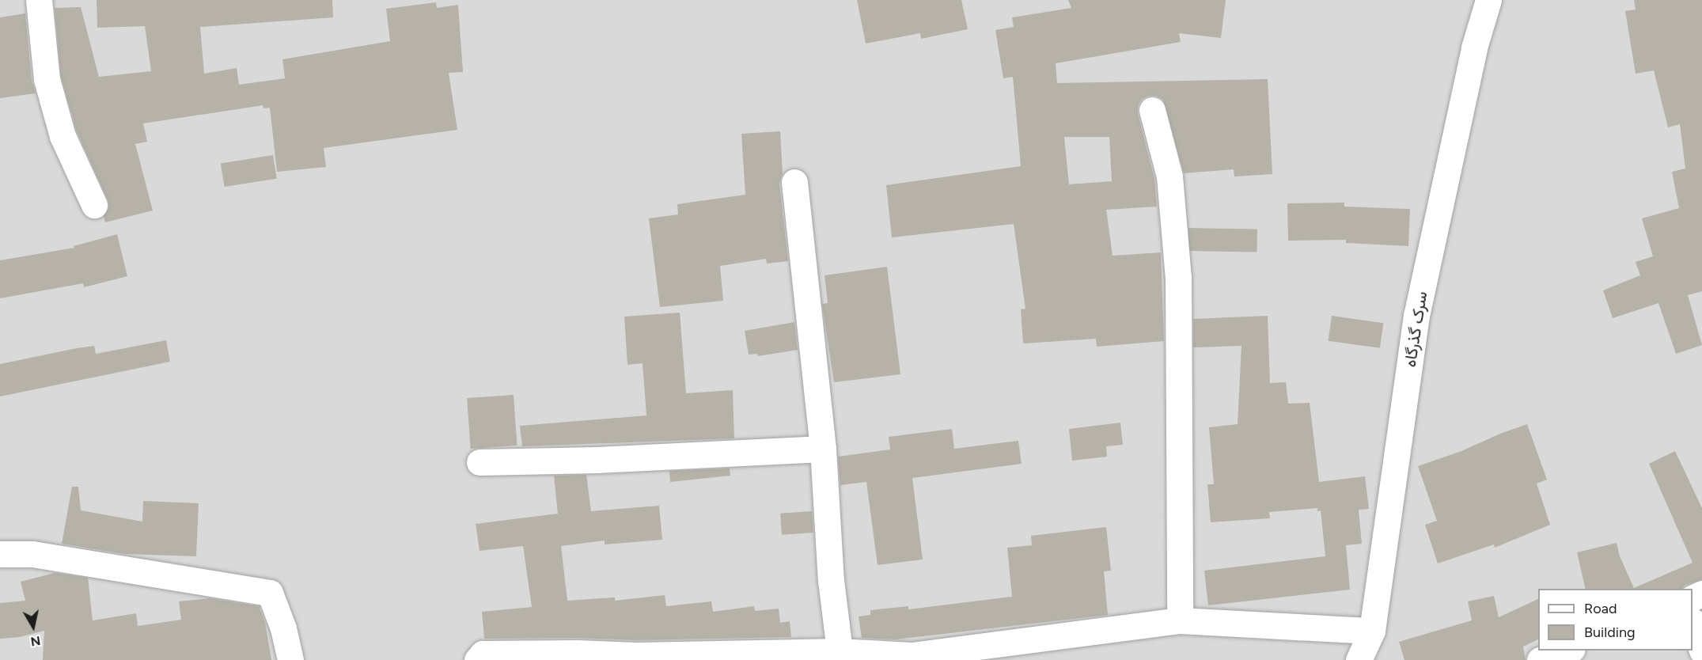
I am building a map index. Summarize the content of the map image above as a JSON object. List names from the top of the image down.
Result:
{
  "streets": {
    "street": ["سرک گذرگاه"]
  },
  "legend": ["Road", "Building"],
  "north": "bottom"
}
